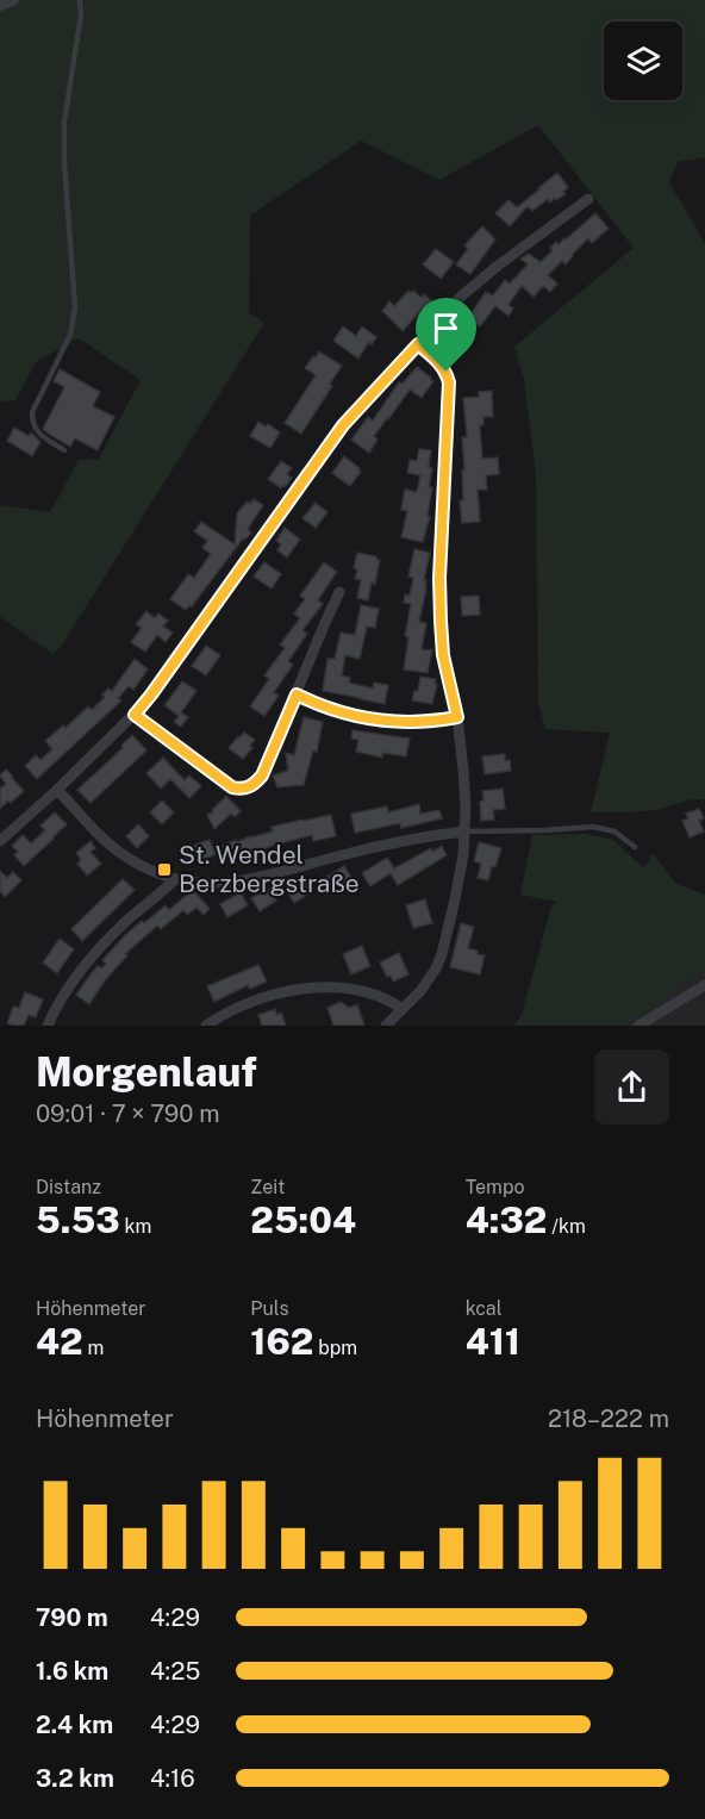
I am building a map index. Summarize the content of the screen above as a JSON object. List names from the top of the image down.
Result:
{
  "places": {
    "transit": ["St. Wendel Berzbergstraße"]
  },
  "page": {
    "heading": ["Morgenlauf", "09:01 · 7 × 790 m"],
    "stats": [
      ["Distanz", "5.53 km"],
      ["Zeit", "25:04"],
      ["Tempo", "4:32 /km"],
      ["Höhenmeter", "42 m"],
      ["Puls", "162 bpm"],
      ["kcal", "411"]
    ],
    "chart": ["Höhenmeter", "218–222 m"],
    "list": [
      {
        "name": "790 m",
        "note": "4:29"
      },
      {
        "name": "1.6 km",
        "note": "4:25"
      },
      {
        "name": "2.4 km",
        "note": "4:29"
      },
      {
        "name": "3.2 km",
        "note": "4:16"
      }
    ]
  }
}
